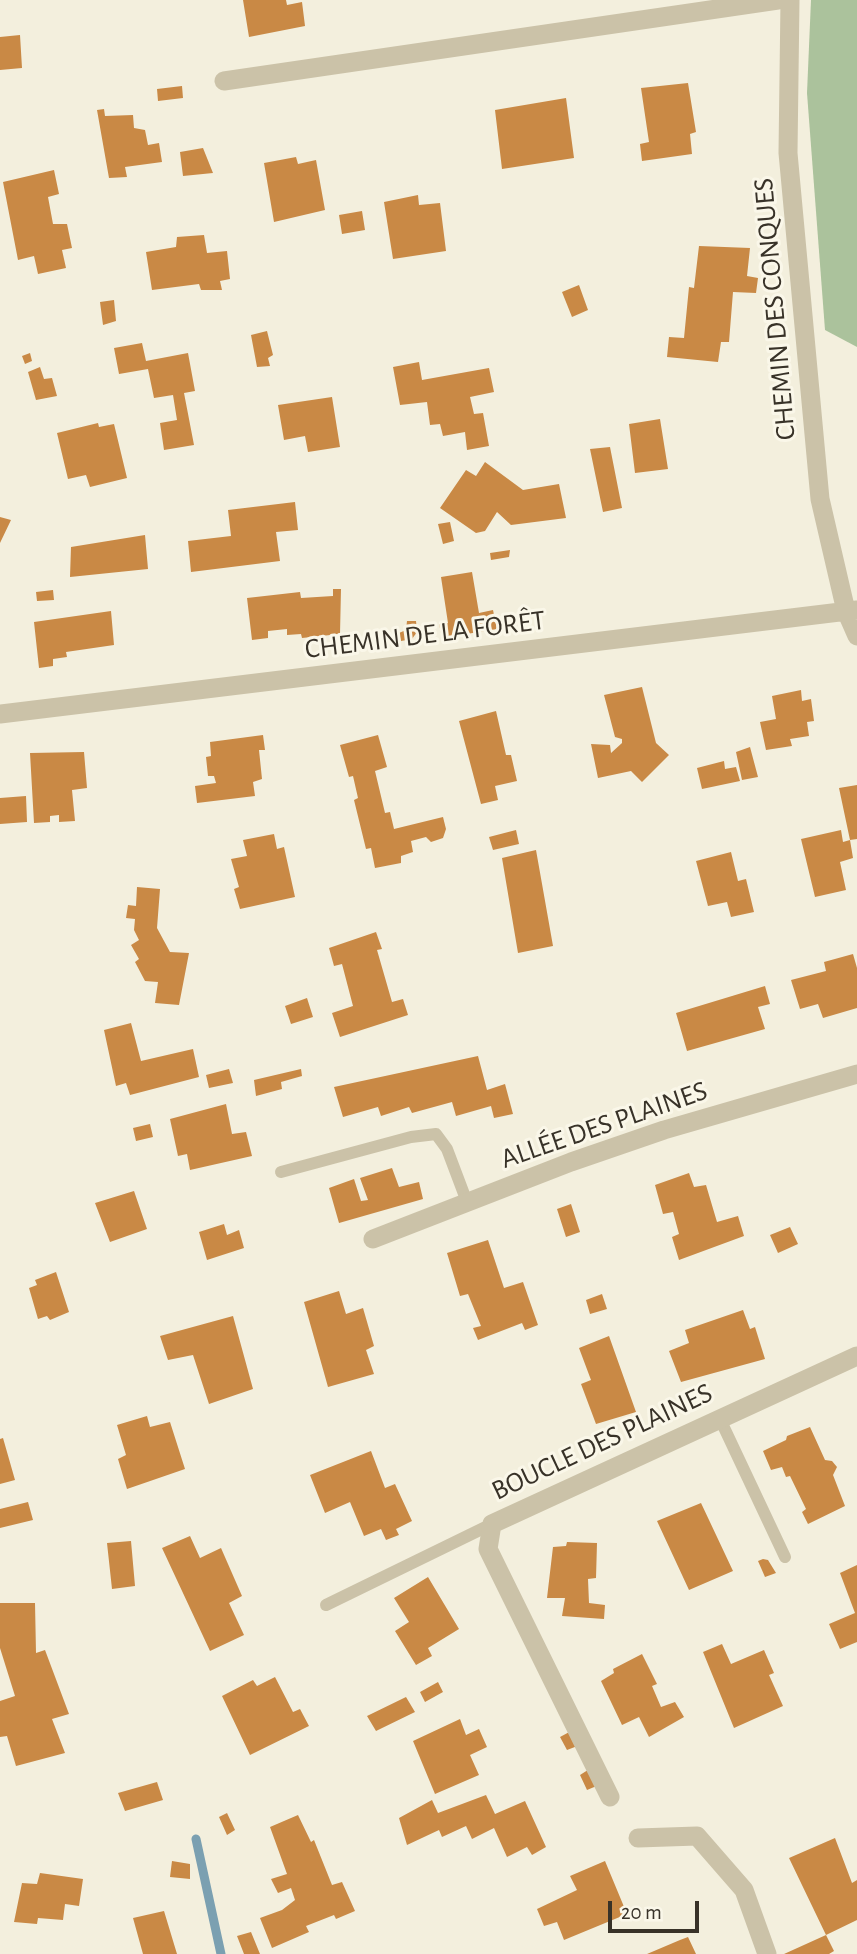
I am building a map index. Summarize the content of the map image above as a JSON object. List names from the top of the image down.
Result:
{
  "streets": {
    "street": [
      "CHEMIN DES CONQUES",
      "CHEMIN DE LA FORÊT",
      "ALLÉE DES PLAINES",
      "BOUCLE DES PLAINES"
    ]
  },
  "crossings": [
    ["CHEMIN DES CONQUES", "CHEMIN DE LA FORÊT"]
  ],
  "scale_bar": "20 m"
}
